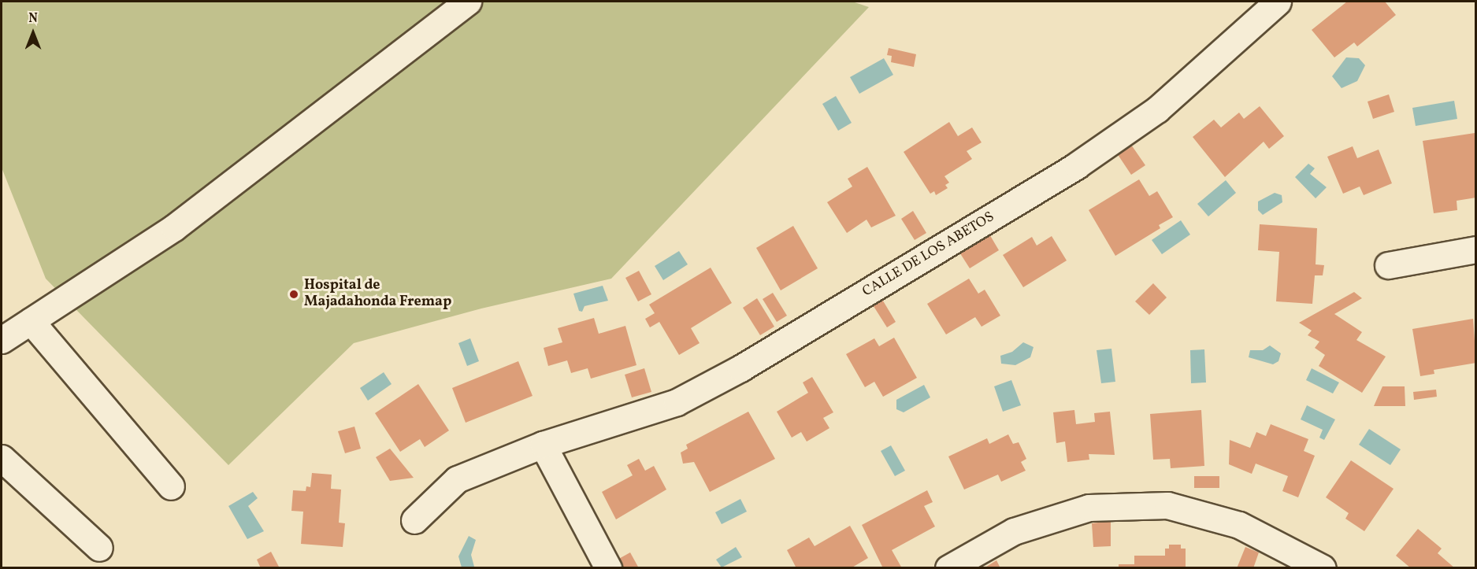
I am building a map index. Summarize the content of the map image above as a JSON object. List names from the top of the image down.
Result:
{
  "streets": {
    "street": ["CALLE DE LOS ABETOS"]
  },
  "places": ["Hospital de Majadahonda Fremap"],
  "north": "top"
}
